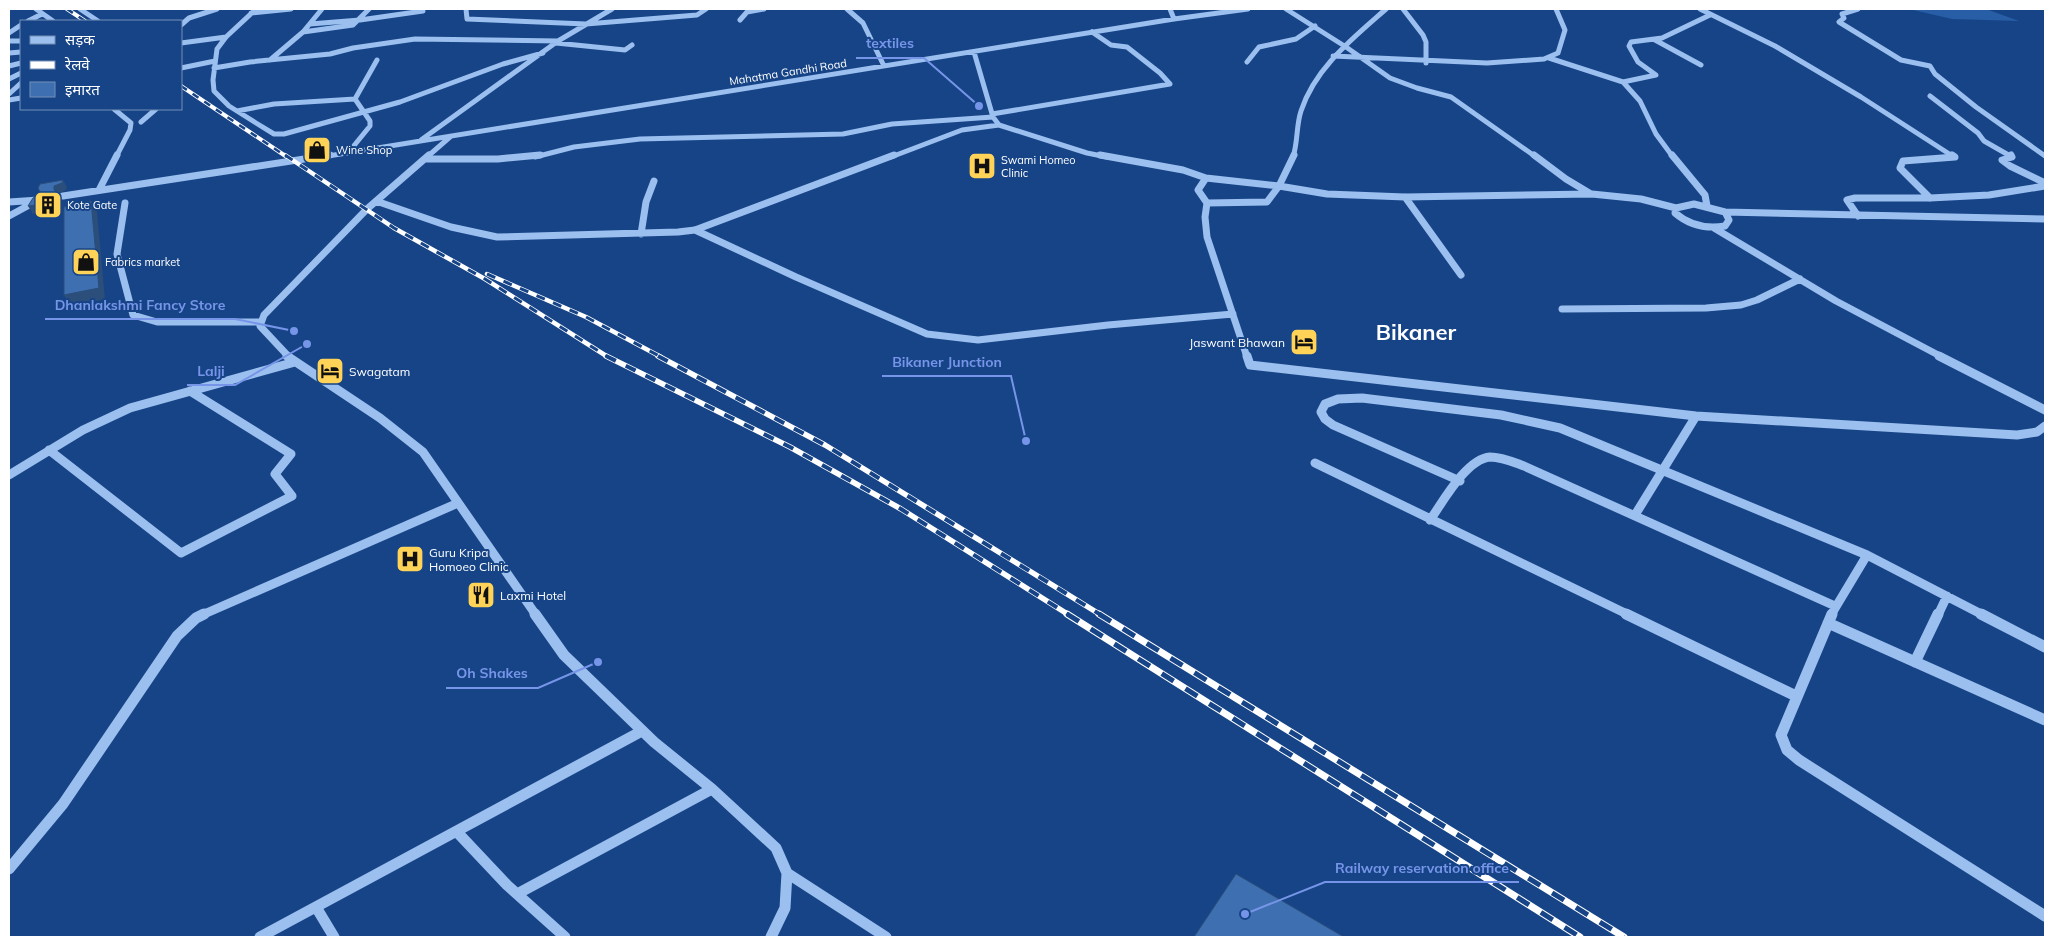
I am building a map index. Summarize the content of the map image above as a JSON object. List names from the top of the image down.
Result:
{
  "streets": {
    "street": ["Mahatma Gandhi Road"]
  },
  "districts": ["Bikaner"],
  "places": {
    "other": [
      "textiles",
      "Dhanlakshmi Fancy Store",
      "Lalji",
      "Bikaner Junction",
      "Oh Shakes",
      "Railway reservation office"
    ],
    "shop": ["Wine Shop", "Fabrics market"],
    "hospital": ["Swami Homeo Clinic", "Guru Kripa Homoeo Clinic"],
    "building": ["Kote Gate"],
    "hotel": ["Jaswant Bhawan", "Swagatam"],
    "restaurant": ["Laxmi Hotel"]
  },
  "legend": ["सड़क", "रेलवे", "इमारत"]
}
